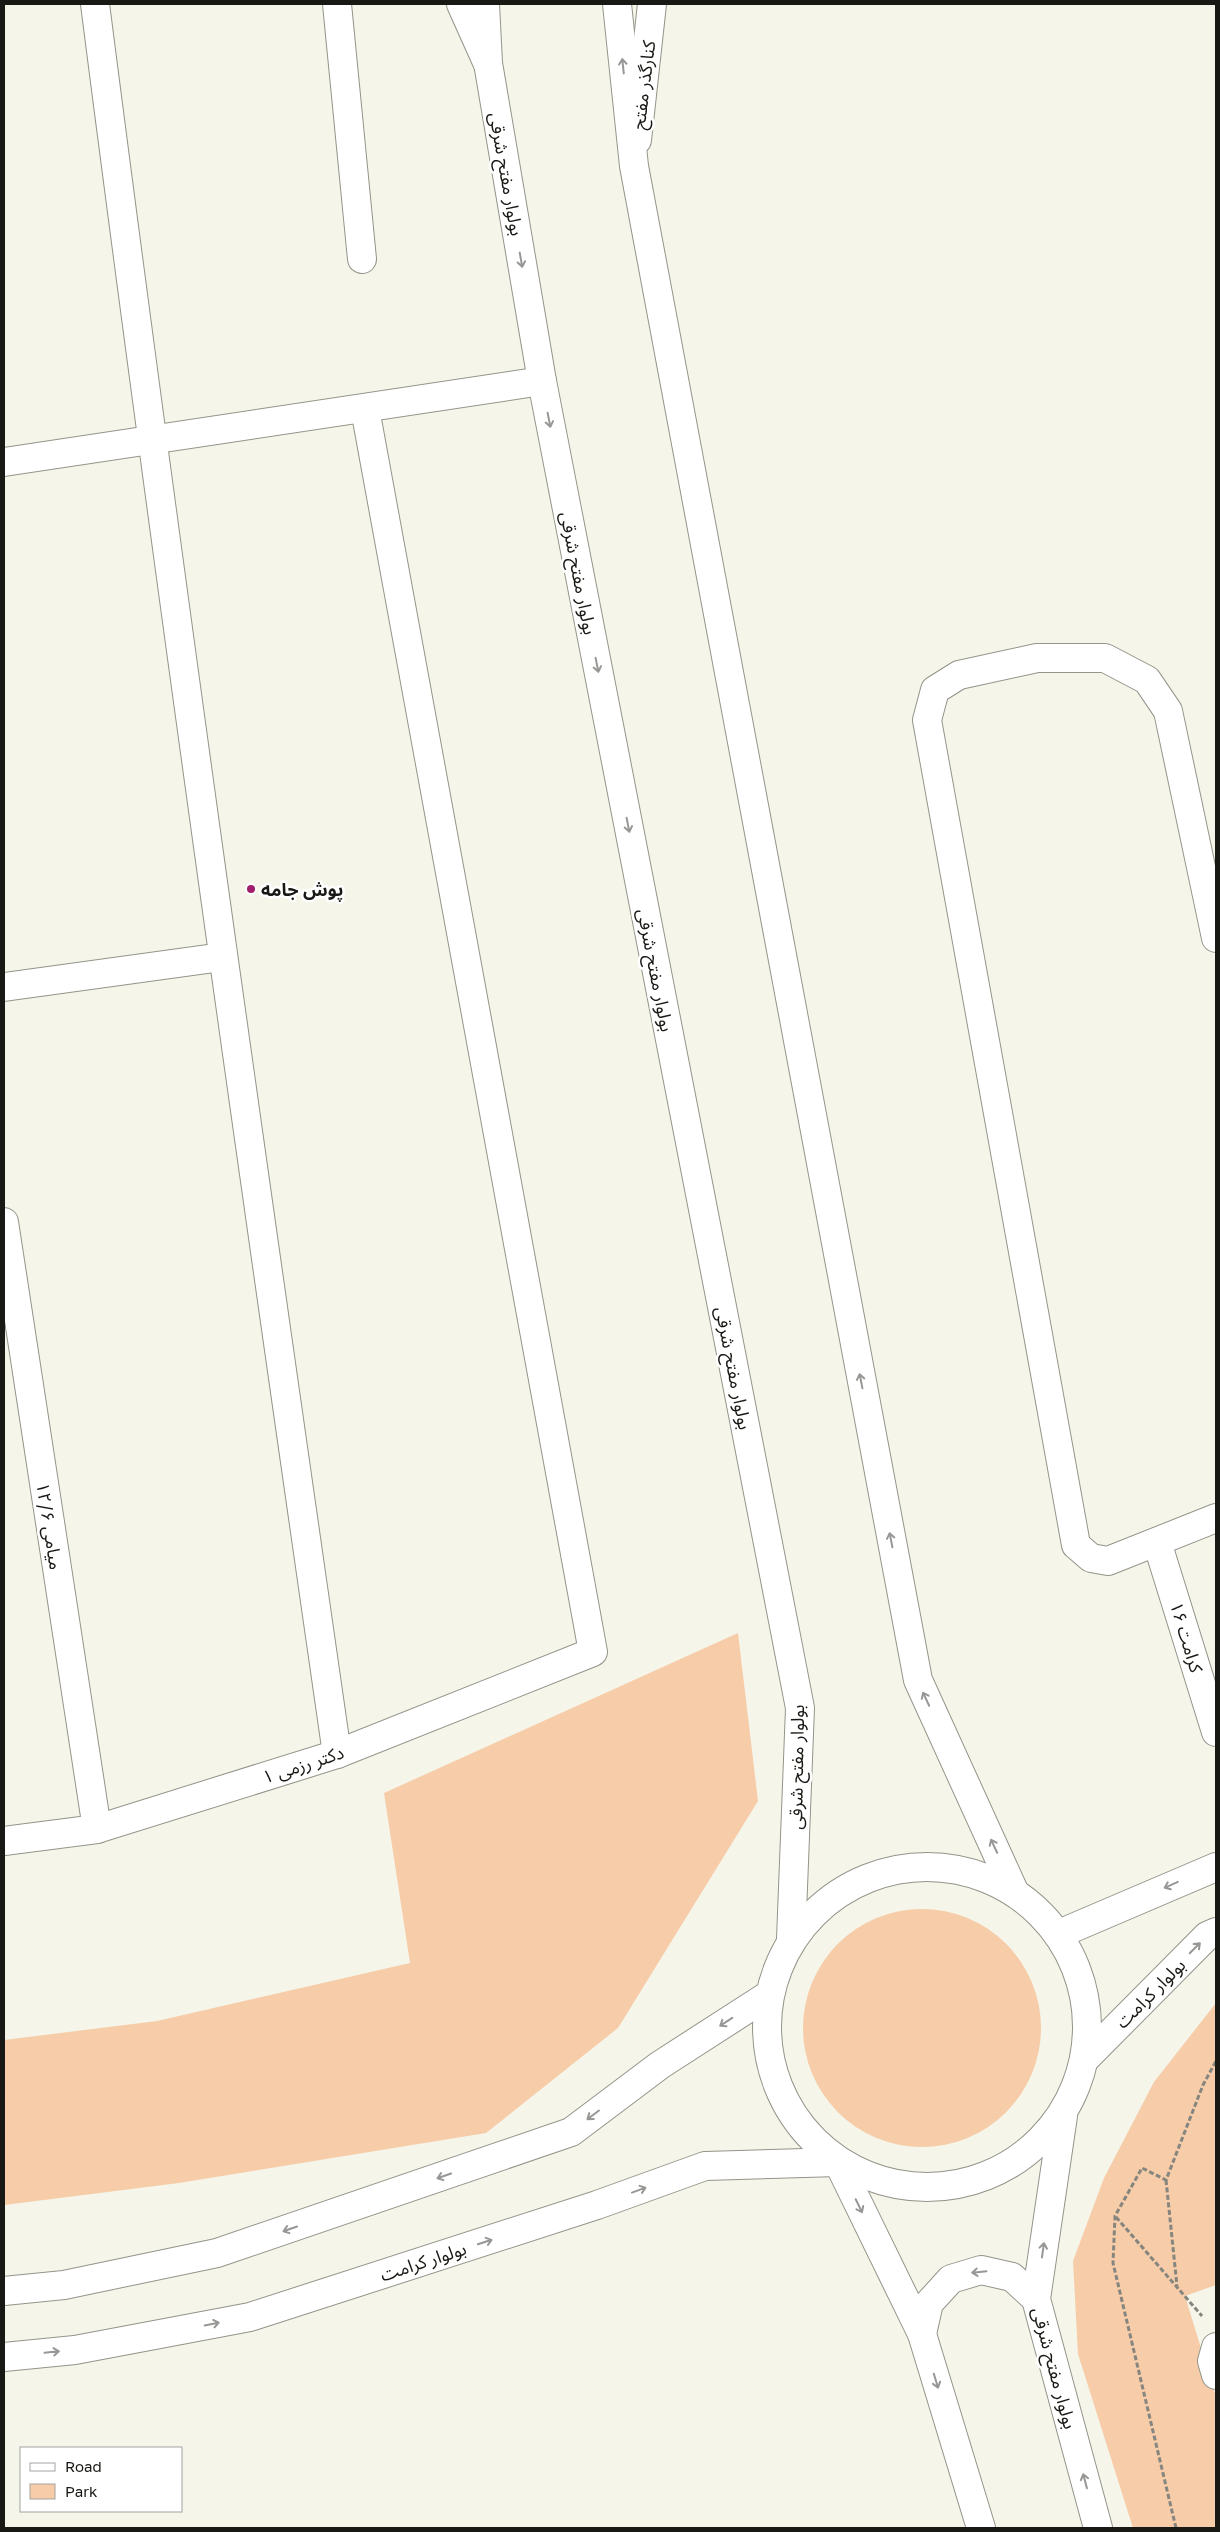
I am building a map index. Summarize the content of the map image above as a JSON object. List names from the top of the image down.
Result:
{
  "streets": {
    "street": [
      "کنارگذر مفتح",
      "بولوار مفتح شرقی",
      "میامی ۱۲/۶",
      "کرامت ۱۶",
      "دکتر رزمی ۱",
      "بولوار کرامت"
    ]
  },
  "crossings": [
    ["میامی ۱۲/۶", "دکتر رزمی ۱"]
  ],
  "places": ["پوش جامه"],
  "legend": ["Road", "Park"]
}
